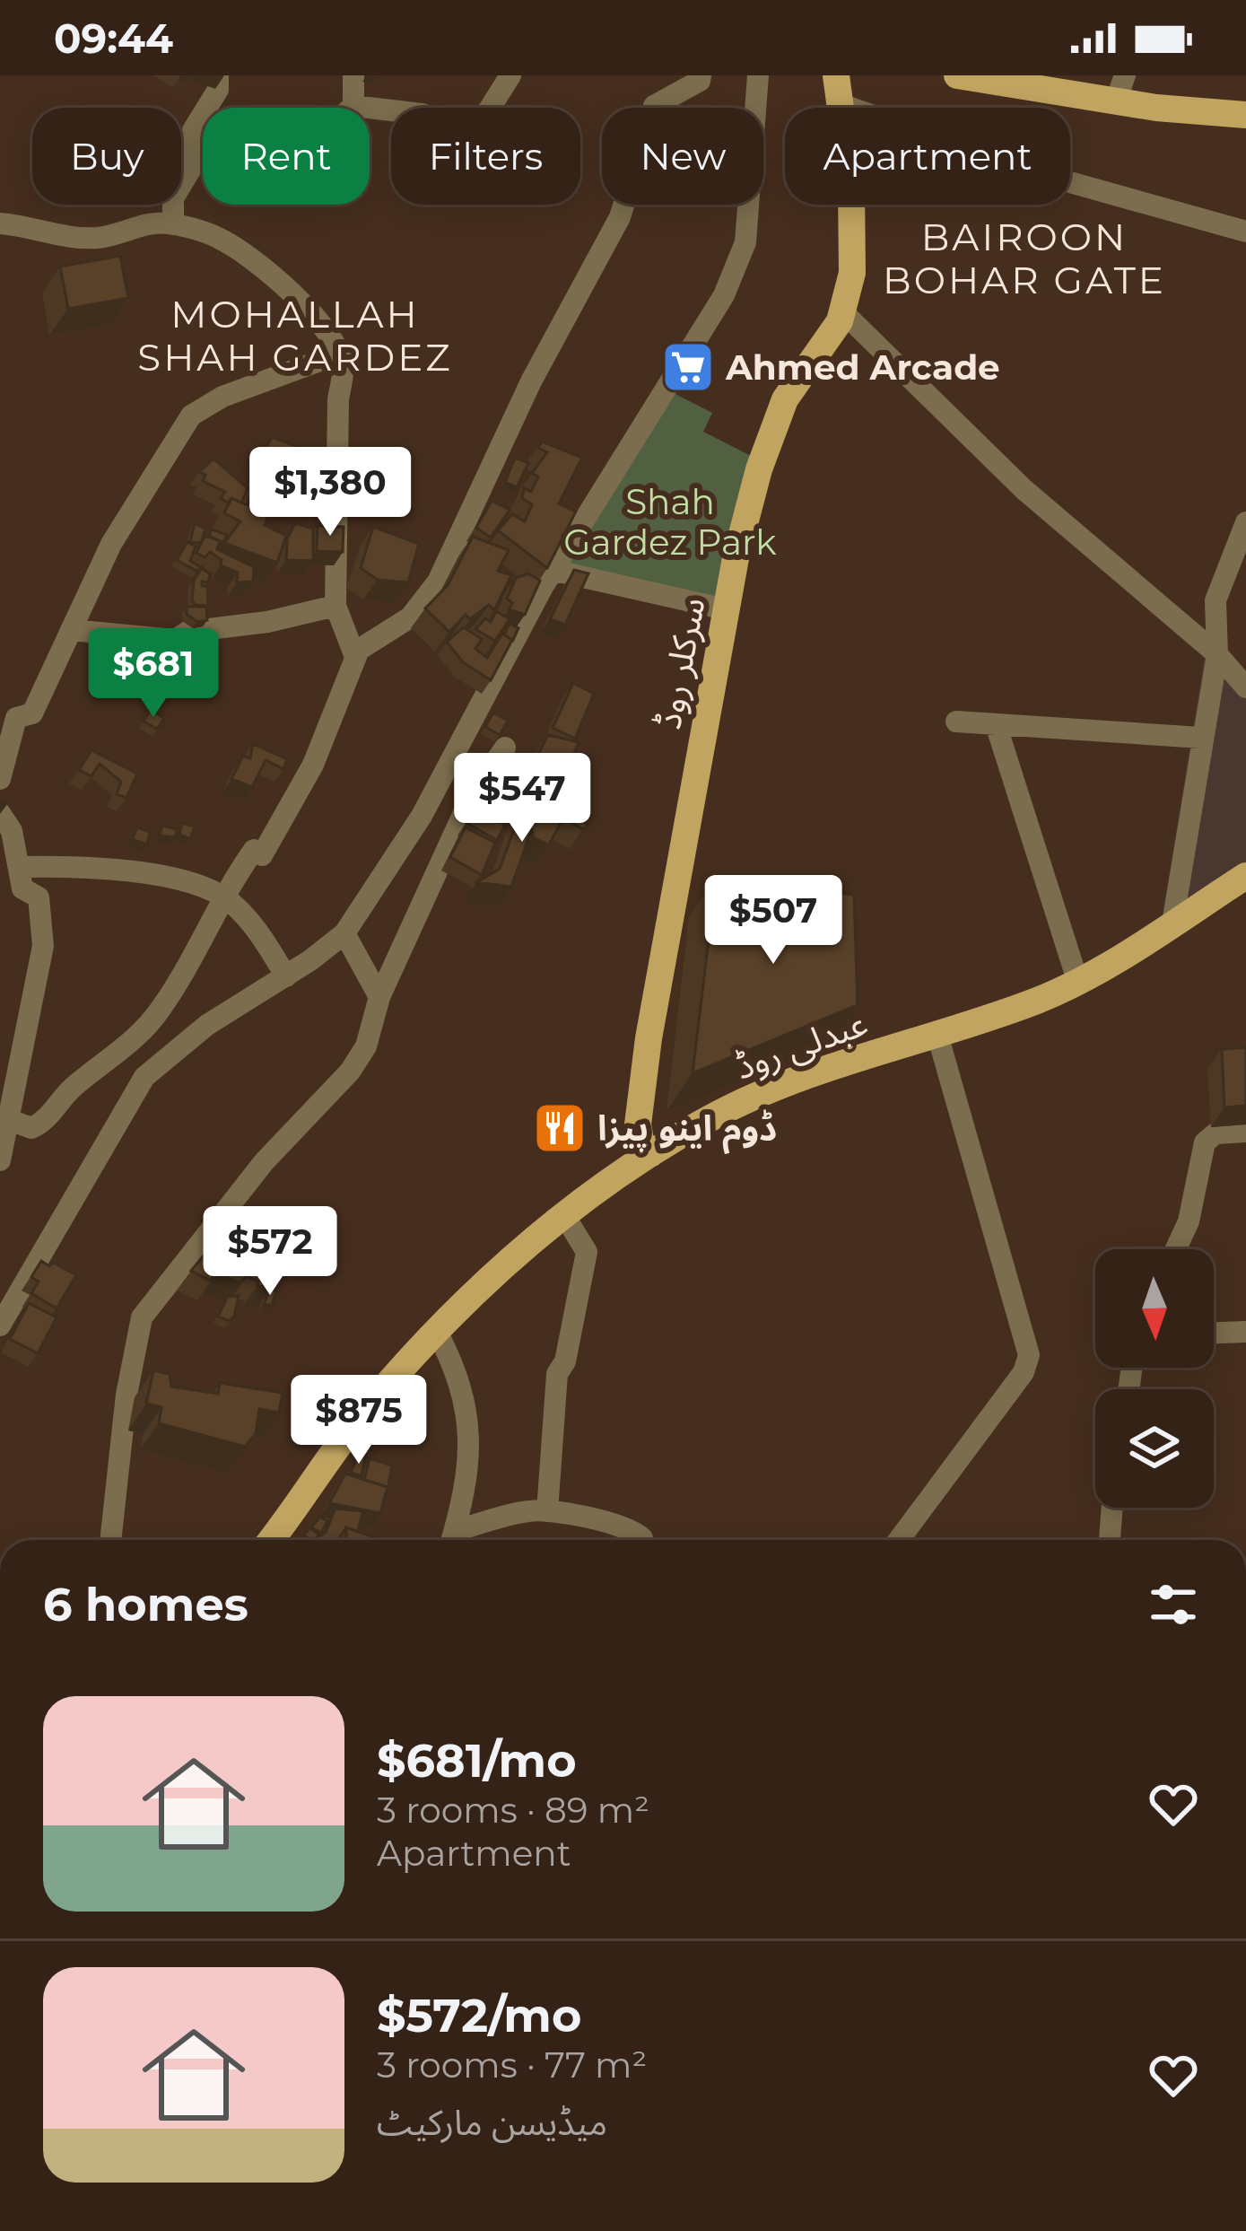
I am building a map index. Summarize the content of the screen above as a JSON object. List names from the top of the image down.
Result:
{
  "streets": {
    "main road": ["سرکلر روڈ", "عبدلی روڈ"]
  },
  "crossings": [
    ["سرکلر روڈ", "عبدلی روڈ"]
  ],
  "districts": ["BAIROON BOHAR GATE", "MOHALLAH SHAH GARDEZ"],
  "parks": ["Shah Gardez Park"],
  "places": {
    "supermarket": ["Ahmed Arcade"],
    "restaurant": ["ڈوم اینو پیزا"]
  },
  "north": "bottom",
  "page": {
    "status": "09:44",
    "chip": [
      "Buy",
      "Rent",
      "Filters",
      "New",
      "Apartment"
    ],
    "price": [
      "$1,380",
      "$681",
      "$547",
      "$507",
      "$572",
      "$875"
    ],
    "heading": "6 homes",
    "list": [
      {
        "name": "$681/mo",
        "note": "3 rooms · 89 m² · Apartment"
      },
      {
        "name": "$572/mo",
        "note": "3 rooms · 77 m² · میڈیسن مارکیٹ"
      }
    ]
  }
}
